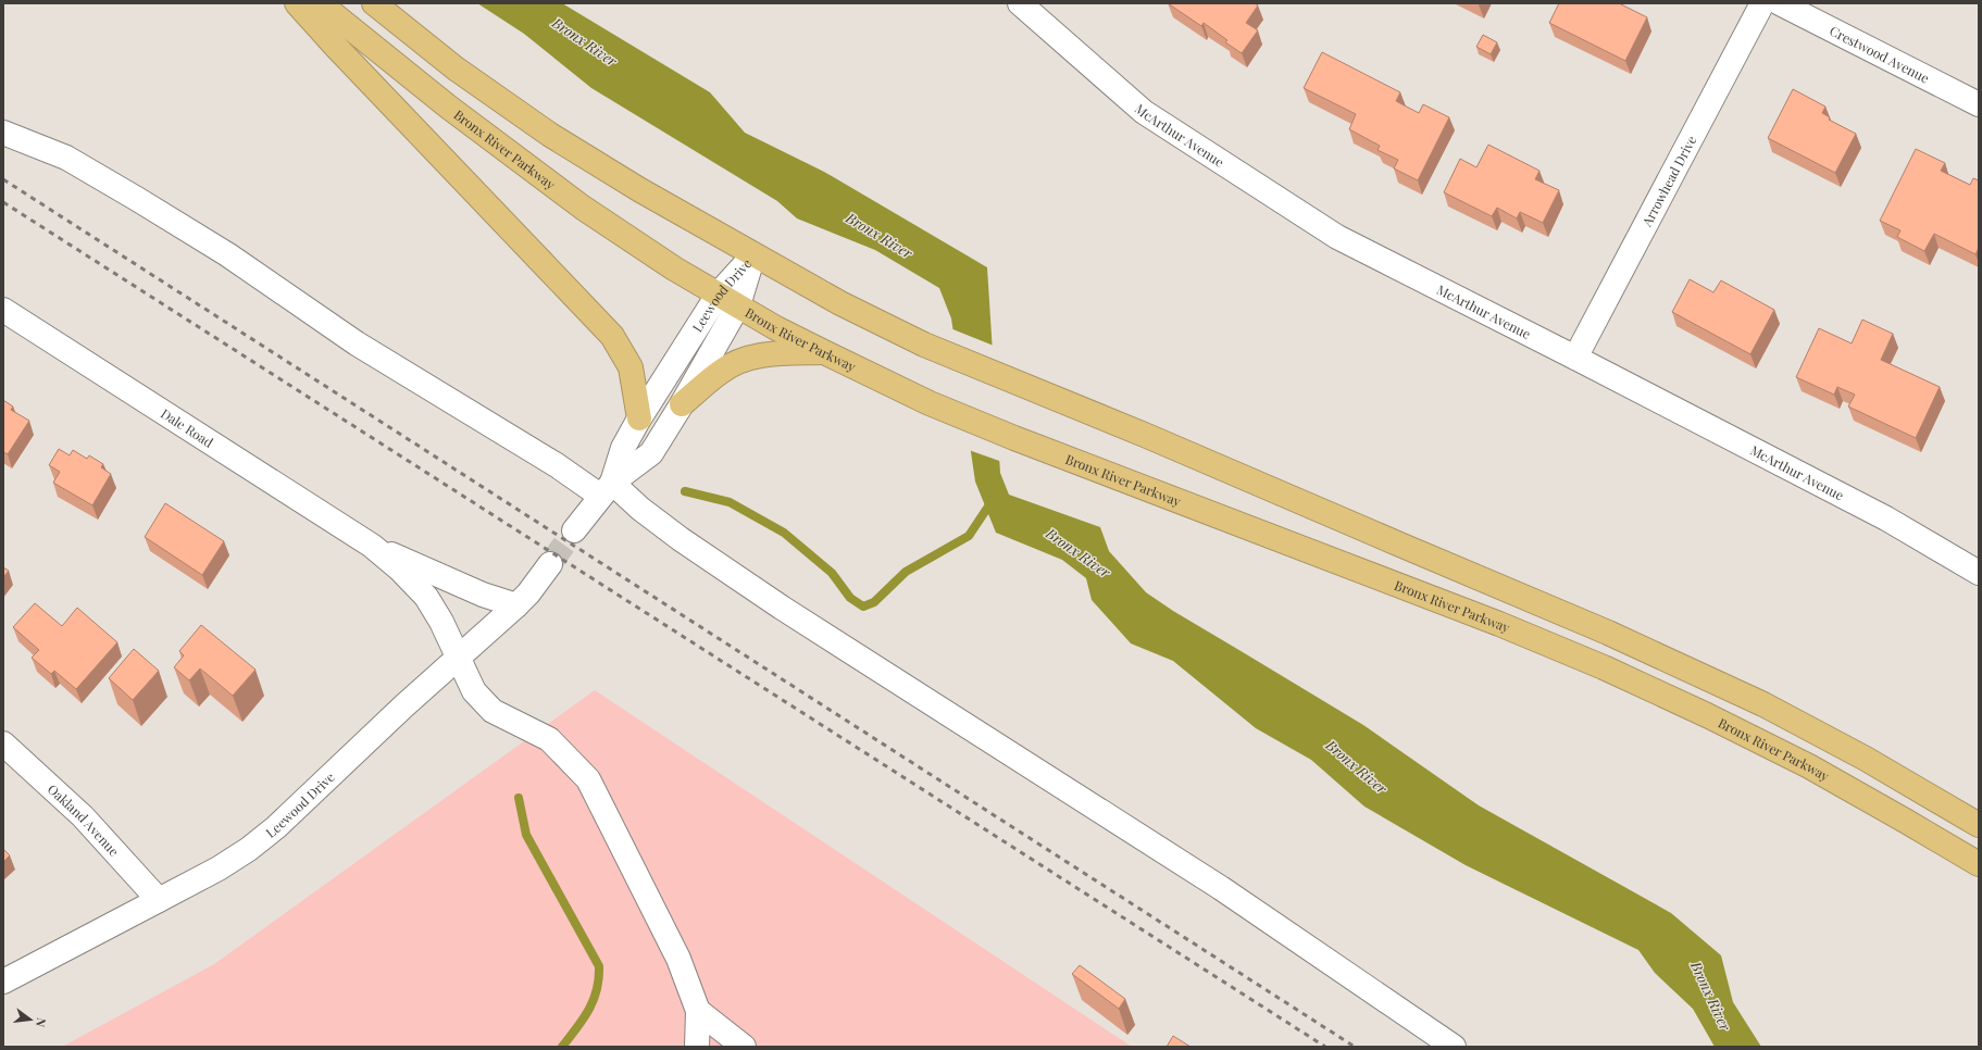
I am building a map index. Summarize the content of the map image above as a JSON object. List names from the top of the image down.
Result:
{
  "streets": {
    "highway": ["Bronx River Parkway"],
    "street": [
      "Crestwood Avenue",
      "McArthur Avenue",
      "Arrowhead Drive",
      "Leewood Drive",
      "Dale Road",
      "Oakland Avenue"
    ]
  },
  "crossings": [
    ["McArthur Avenue", "Arrowhead Drive"],
    ["Bronx River Parkway", "Leewood Drive"],
    ["Leewood Drive", "Dale Road"],
    ["Leewood Drive", "Oakland Avenue"]
  ],
  "water": ["Bronx River"],
  "north": "right"
}
